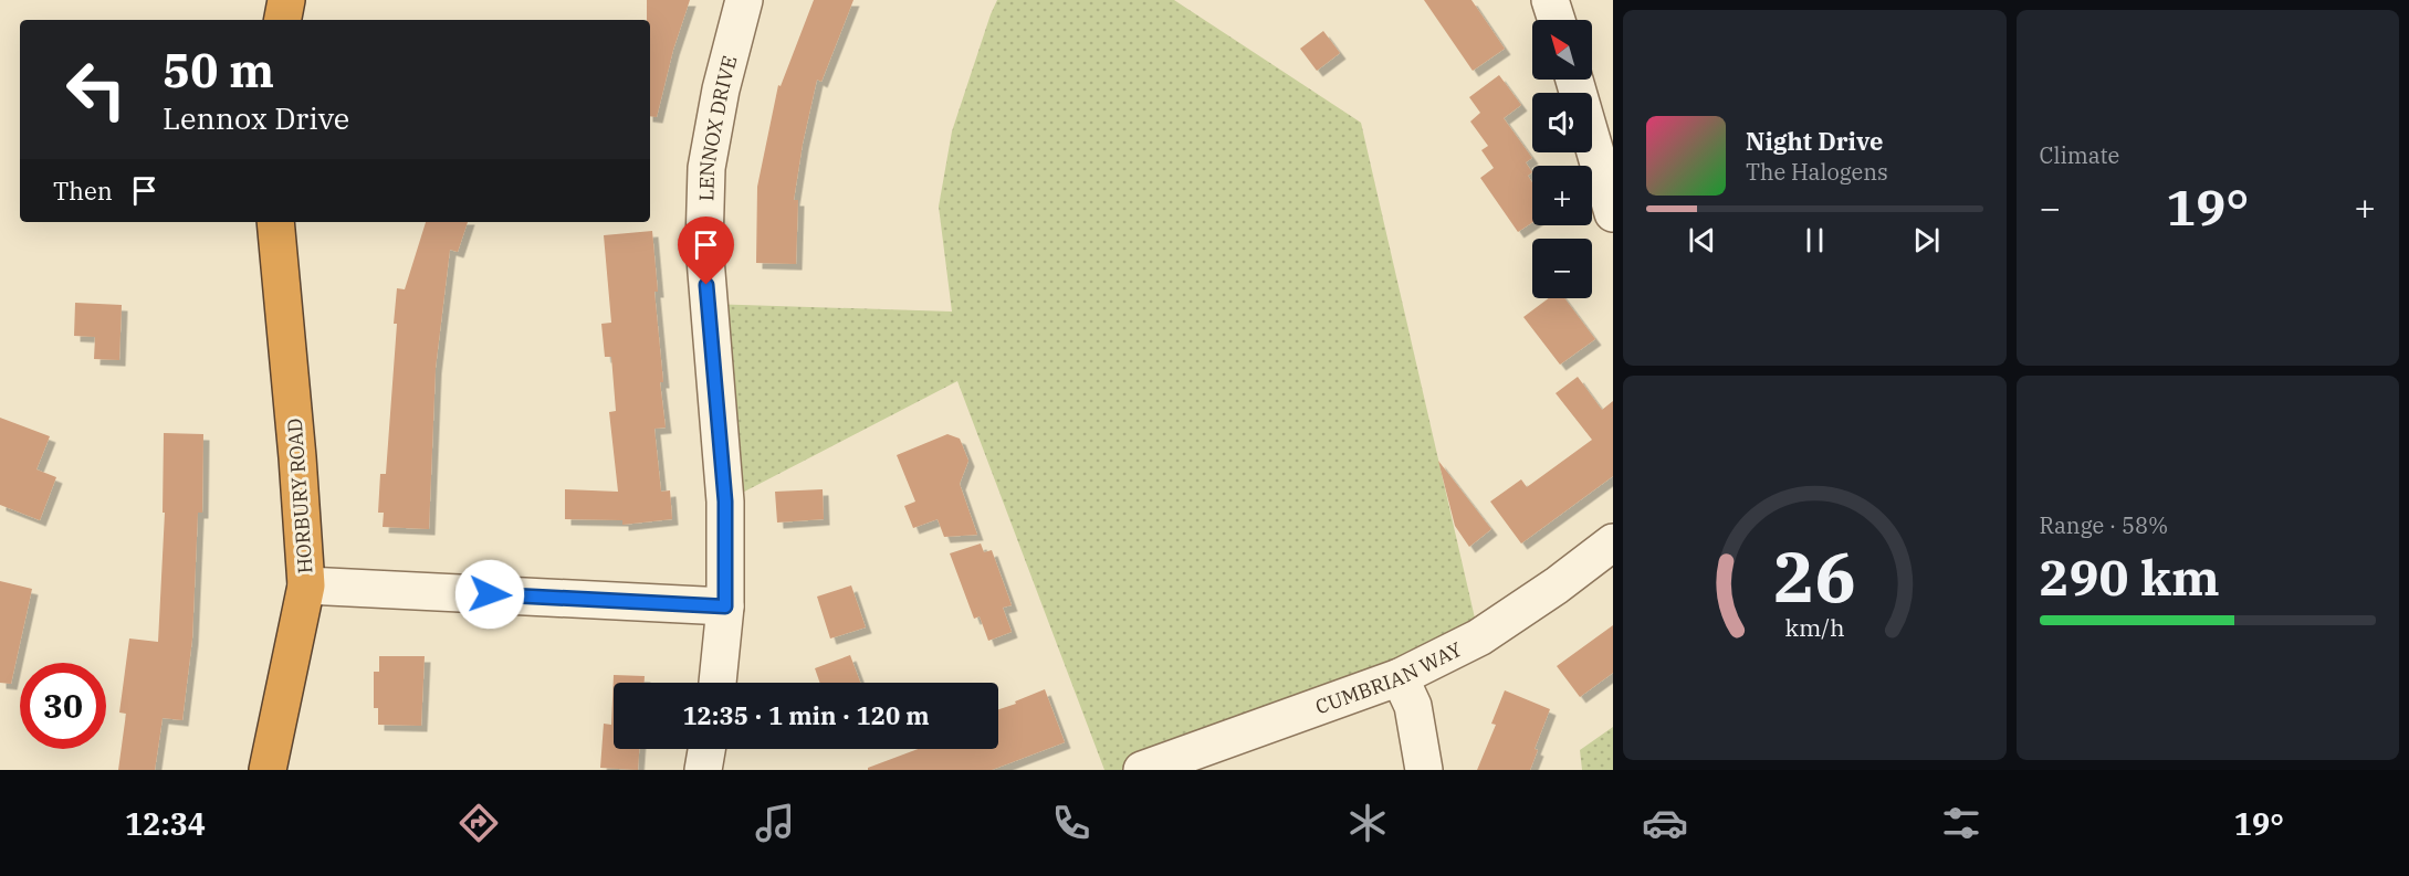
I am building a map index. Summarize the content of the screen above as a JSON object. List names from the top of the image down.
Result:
{
  "streets": {
    "highway": ["HORBURY ROAD"],
    "street": ["LENNOX DRIVE", "CUMBRIAN WAY"]
  },
  "north": "top left",
  "page": {
    "tile": [
      "Climate",
      ["Range · 58%", "290 km"]
    ],
    "map_buttons": ["+", "−"],
    "turn": ["50 m", "Lennox Drive"],
    "song": ["Night Drive", "The Halogens"],
    "then": "Then",
    "heat": ["−", "19°", "+"],
    "limit": "30",
    "trip": "12:35 · 1 min · 120 m",
    "tabs": ["12:34", "19°"],
    "gauge": ["26", "km/h"]
  }
}
